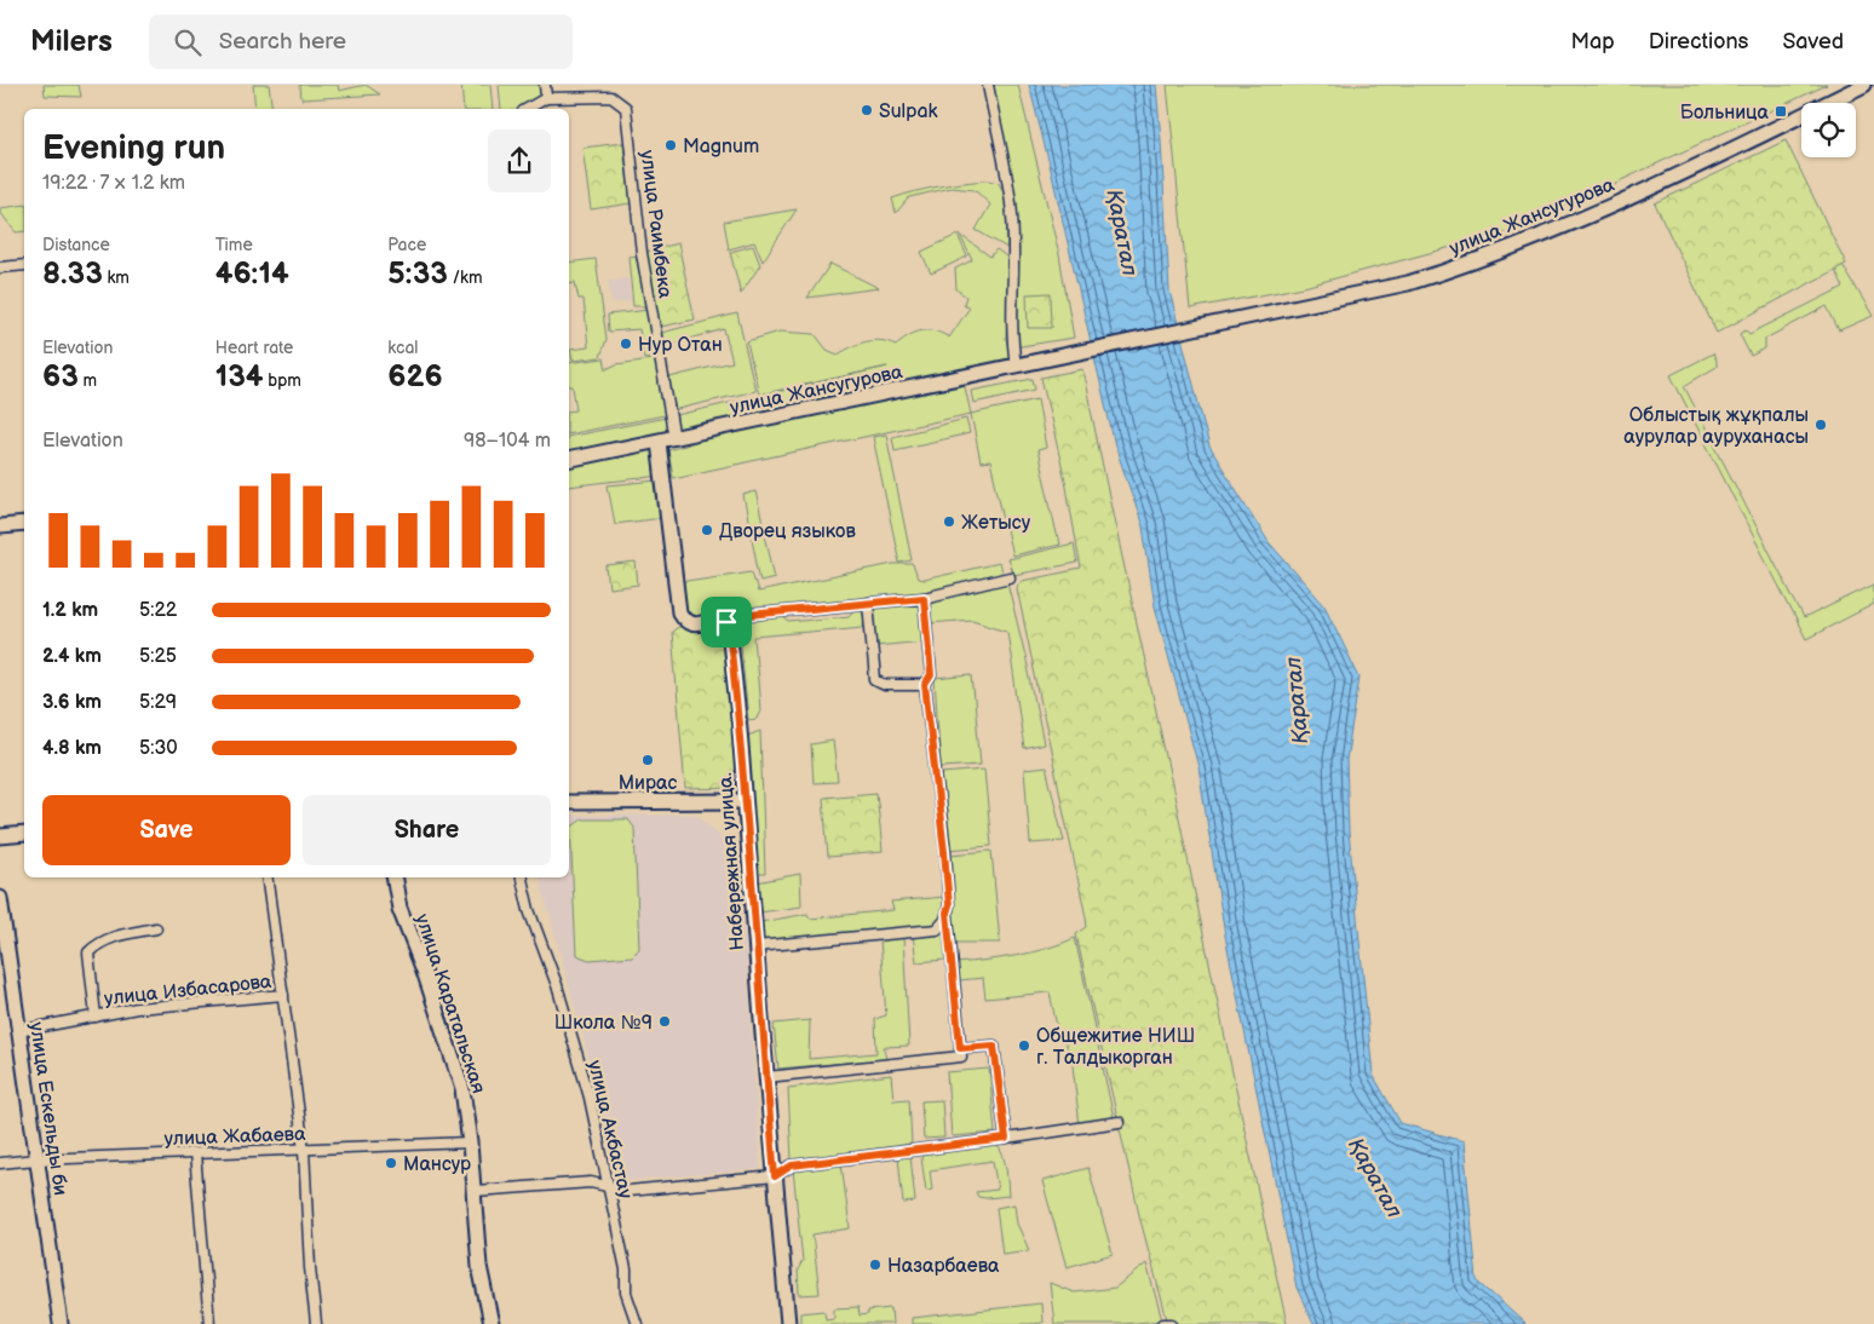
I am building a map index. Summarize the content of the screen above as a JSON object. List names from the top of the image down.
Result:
{
  "streets": {
    "street": [
      "улица Жансугурова",
      "улица Раимбека",
      "Набережная улица.",
      "улица Избасарова",
      "улица Каратальская",
      "улица Ескельды би",
      "улица Акбастау",
      "улица Жабаева"
    ]
  },
  "crossings": [
    ["улица Жансугурова", "улица Раимбека"],
    ["улица Избасарова", "улица Ескельды би"],
    ["улица Избасарова", "улица Жабаева"],
    ["улица Каратальская", "улица Жабаева"],
    ["улица Ескельды би", "улица Жабаева"]
  ],
  "water": ["Қаратал"],
  "places": {
    "other": [
      "Sulpak",
      "Magnum",
      "Нур Отан",
      "Облыстық жұқпалы аурулар ауруханасы",
      "Жетысу",
      "Дворец языков",
      "Мирас",
      "Школа №9",
      "Общежитие НИШ г. Талдыкорган",
      "Мансур",
      "Назарбаева"
    ],
    "transit": ["Больница"]
  },
  "page": {
    "header": "Milers",
    "search": "Search here",
    "nav": ["Map", "Directions", "Saved"],
    "heading": ["Evening run", "19:22 · 7 × 1.2 km"],
    "stats": [
      ["Distance", "8.33 km"],
      ["Time", "46:14"],
      ["Pace", "5:33 /km"],
      ["Elevation", "63 m"],
      ["Heart rate", "134 bpm"],
      ["kcal", "626"]
    ],
    "chart": ["Elevation", "98–104 m"],
    "list": [
      {
        "name": "1.2 km",
        "note": "5:22"
      },
      {
        "name": "2.4 km",
        "note": "5:25"
      },
      {
        "name": "3.6 km",
        "note": "5:29"
      },
      {
        "name": "4.8 km",
        "note": "5:30"
      }
    ],
    "buttons": ["Save", "Share"]
  }
}
